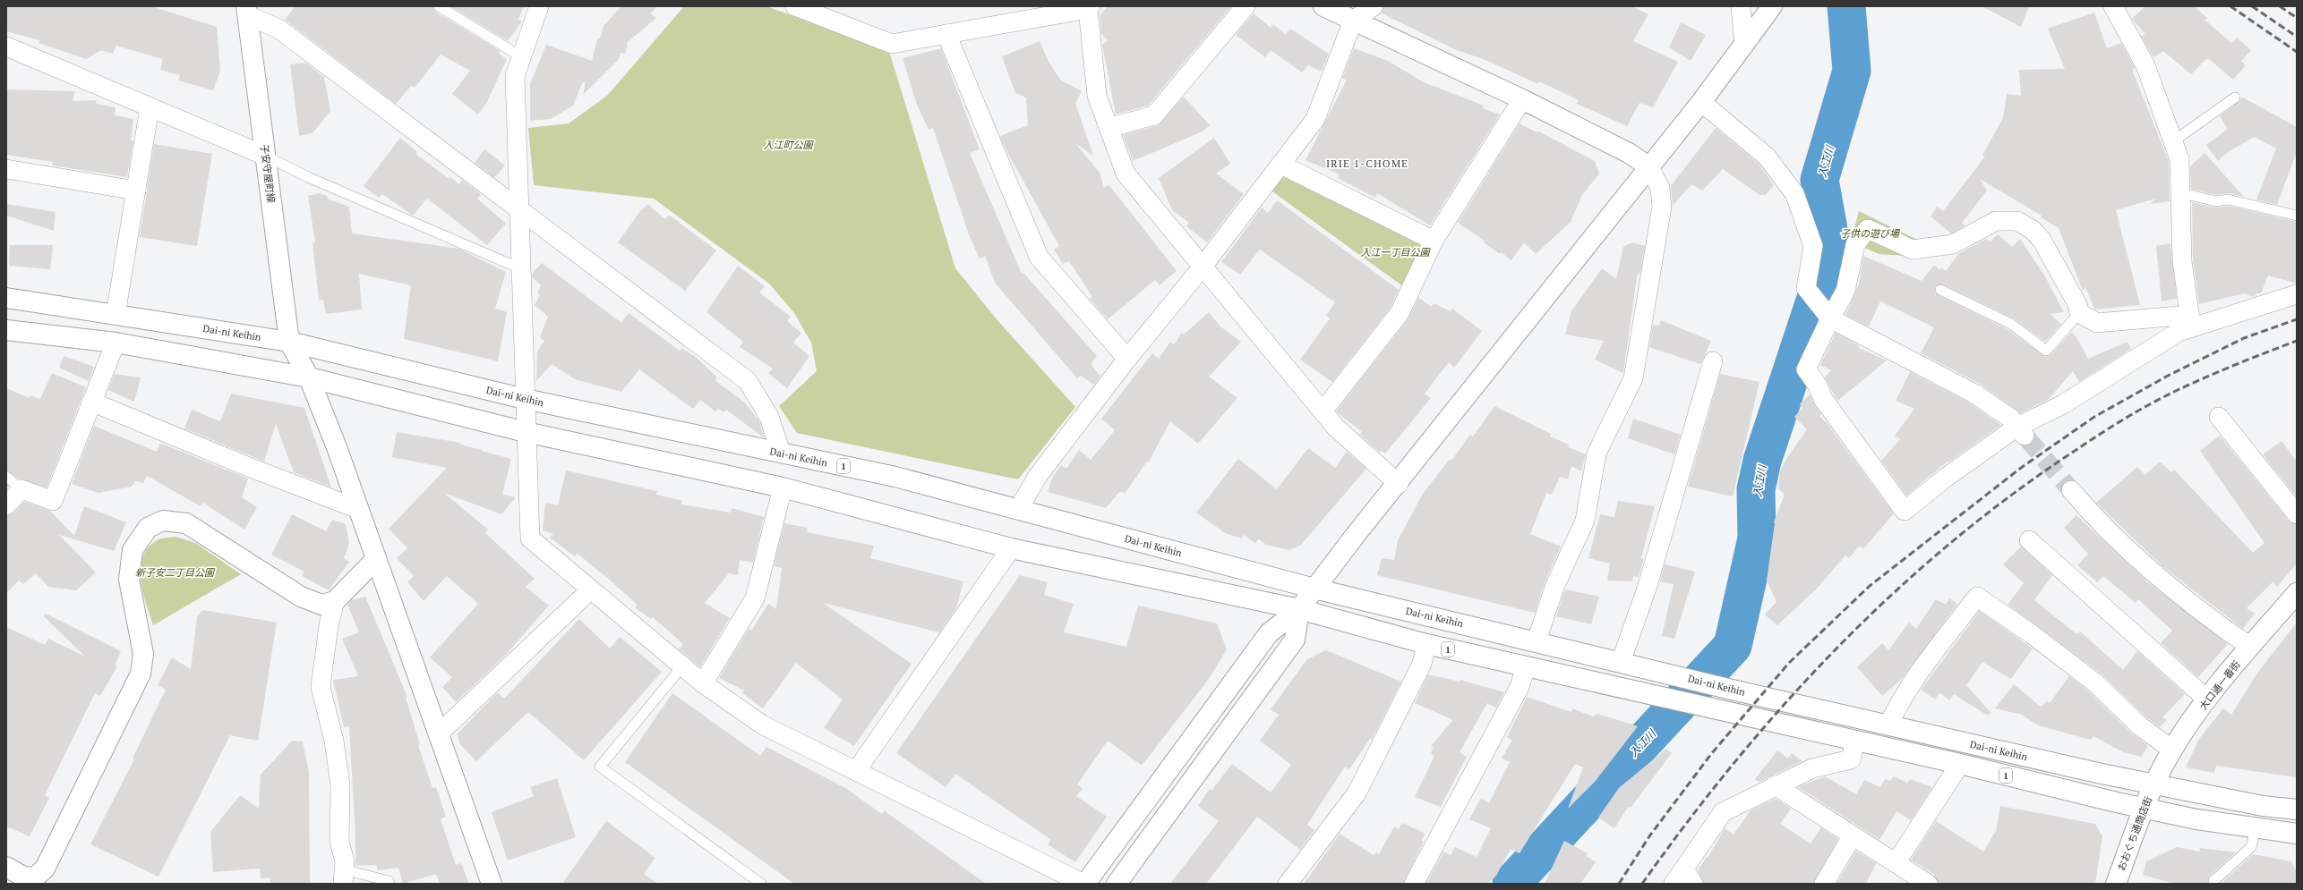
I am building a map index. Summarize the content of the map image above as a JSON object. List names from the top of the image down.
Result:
{
  "streets": {
    "main road": [
      "子安守屋町線",
      "Dai-ni Keihin",
      "1",
      "大口通一番街",
      "おおぐち通商店街"
    ]
  },
  "crossings": [
    ["子安守屋町線", "Dai-ni Keihin"],
    ["Dai-ni Keihin", "大口通一番街"],
    ["Dai-ni Keihin", "おおぐち通商店街"],
    ["1", "おおぐち通商店街"],
    ["大口通一番街", "おおぐち通商店街"]
  ],
  "districts": ["IRIE 1-CHOME"],
  "water": ["入江川"],
  "parks": [
    "入江町公園",
    "子供の遊び場",
    "入江一丁目公園",
    "新子安二丁目公園"
  ]
}
